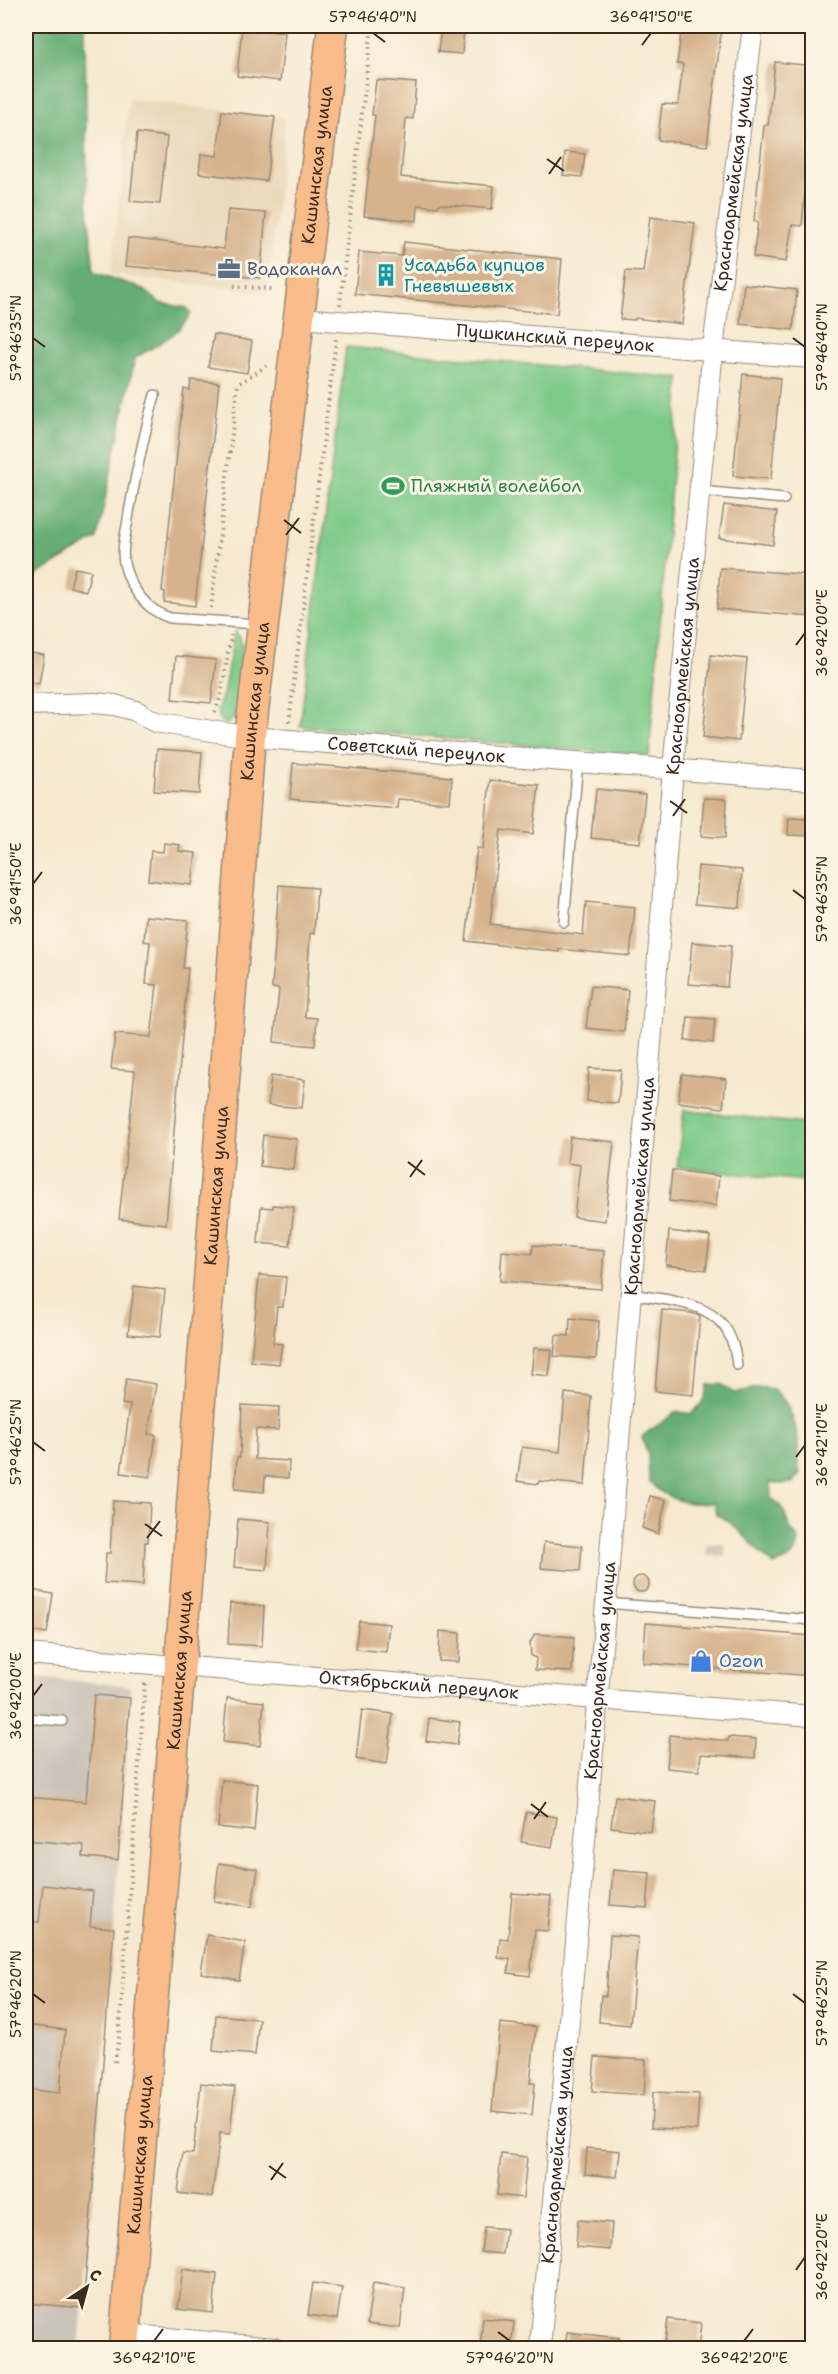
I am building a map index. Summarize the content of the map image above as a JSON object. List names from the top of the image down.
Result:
{
  "streets": {
    "main road": ["Кашинская улица"],
    "street": [
      "Красноармейская улица",
      "Пушкинский переулок",
      "Советский переулок",
      "Октябрьский переулок"
    ]
  },
  "crossings": [
    ["Кашинская улица", "Пушкинский переулок"],
    ["Кашинская улица", "Советский переулок"],
    ["Кашинская улица", "Октябрьский переулок"],
    ["Красноармейская улица", "Пушкинский переулок"],
    ["Красноармейская улица", "Советский переулок"],
    ["Красноармейская улица", "Октябрьский переулок"]
  ],
  "places": {
    "office": ["Водоканал"],
    "building": ["Усадьба купцов Гневышевых"],
    "sports": ["Пляжный волейбол"],
    "shop": ["Ozon"]
  },
  "north": "top right",
  "coordinates": [
    "57°46'40\"N",
    "36°41'50\"E",
    "57°46'35\"N",
    "36°42'00\"E",
    "57°46'25\"N",
    "36°42'10\"E",
    "57°46'20\"N",
    "36°42'20\"E"
  ]
}
